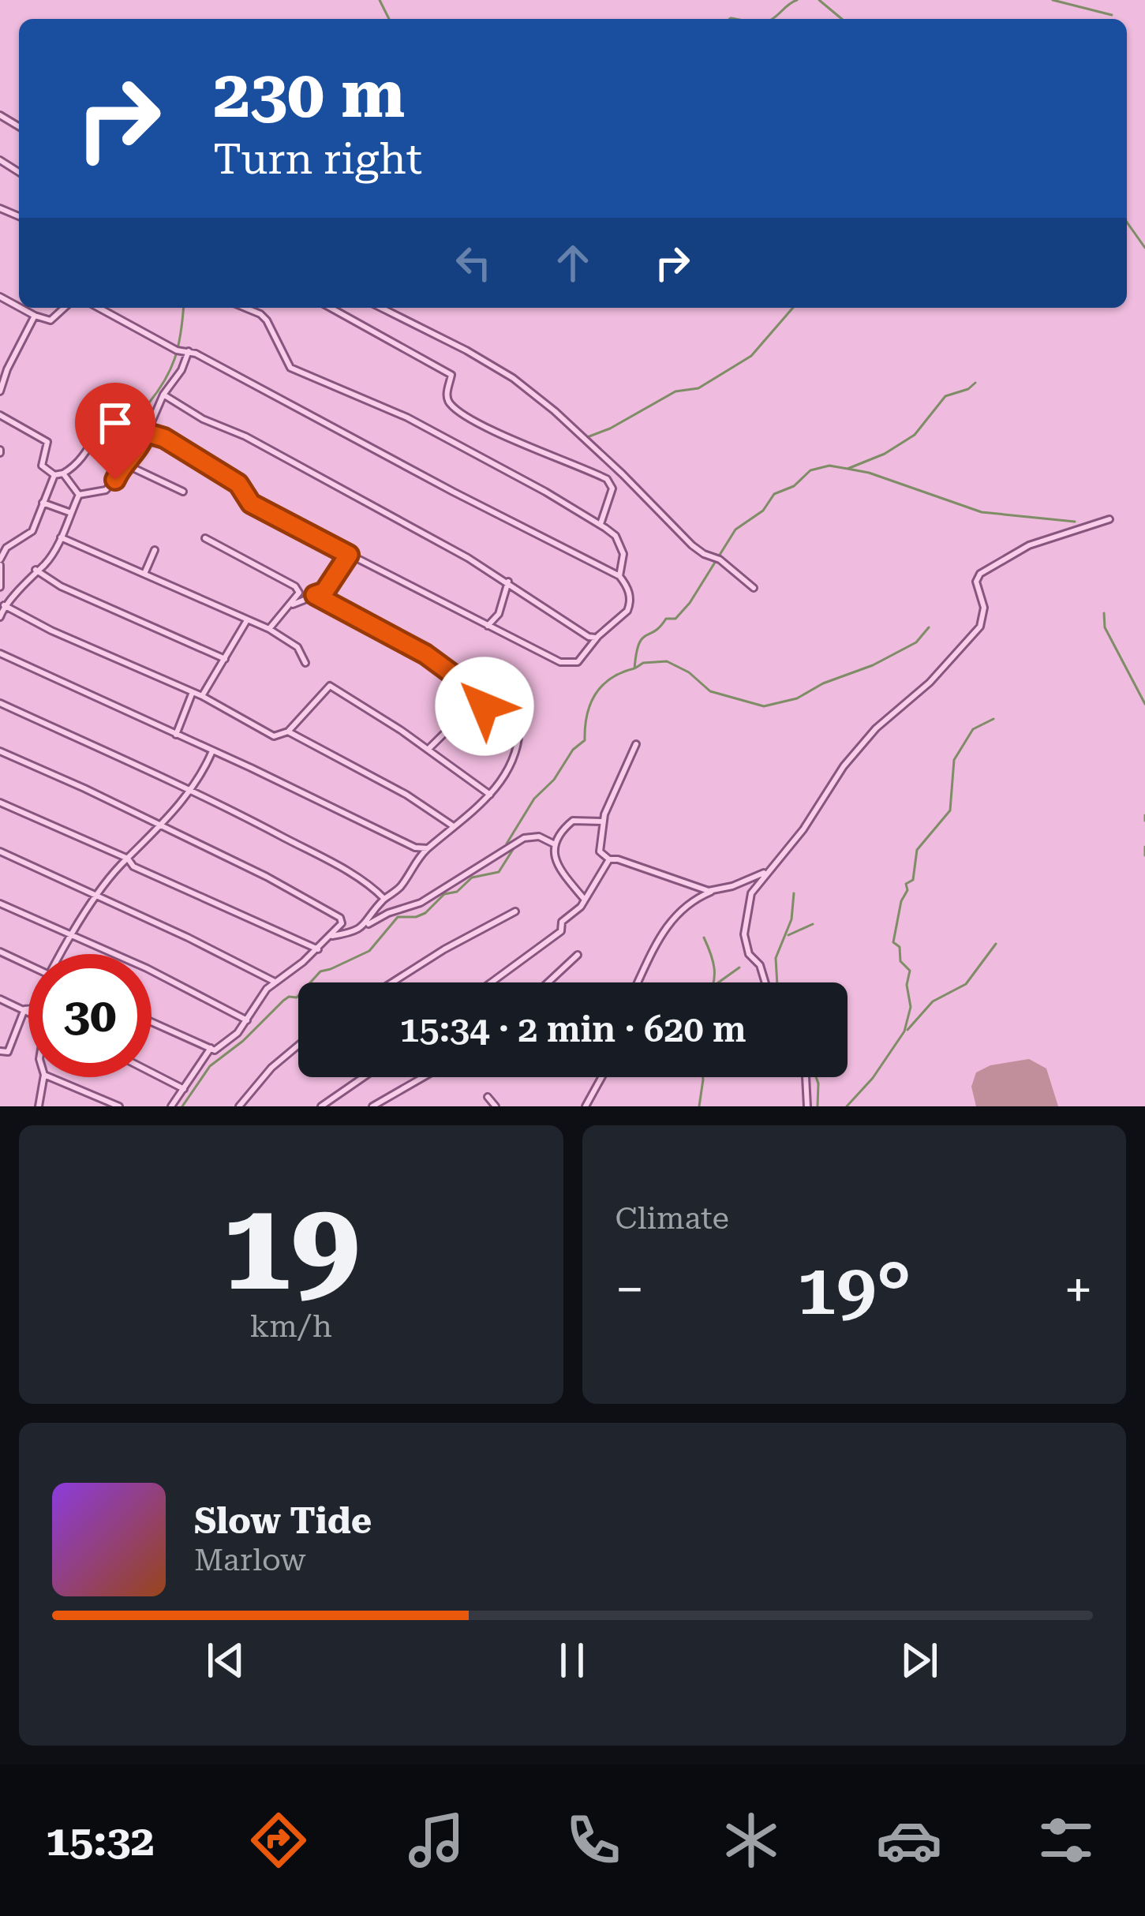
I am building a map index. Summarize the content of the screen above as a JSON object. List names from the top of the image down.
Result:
{
  "page": {
    "turn": ["230 m", "Turn right"],
    "limit": "30",
    "trip": "15:34 · 2 min · 620 m",
    "tile": [
      ["19", "km/h"],
      "Climate"
    ],
    "heat": ["−", "19°", "+"],
    "song": ["Slow Tide", "Marlow"],
    "tabs": "15:32"
  }
}
